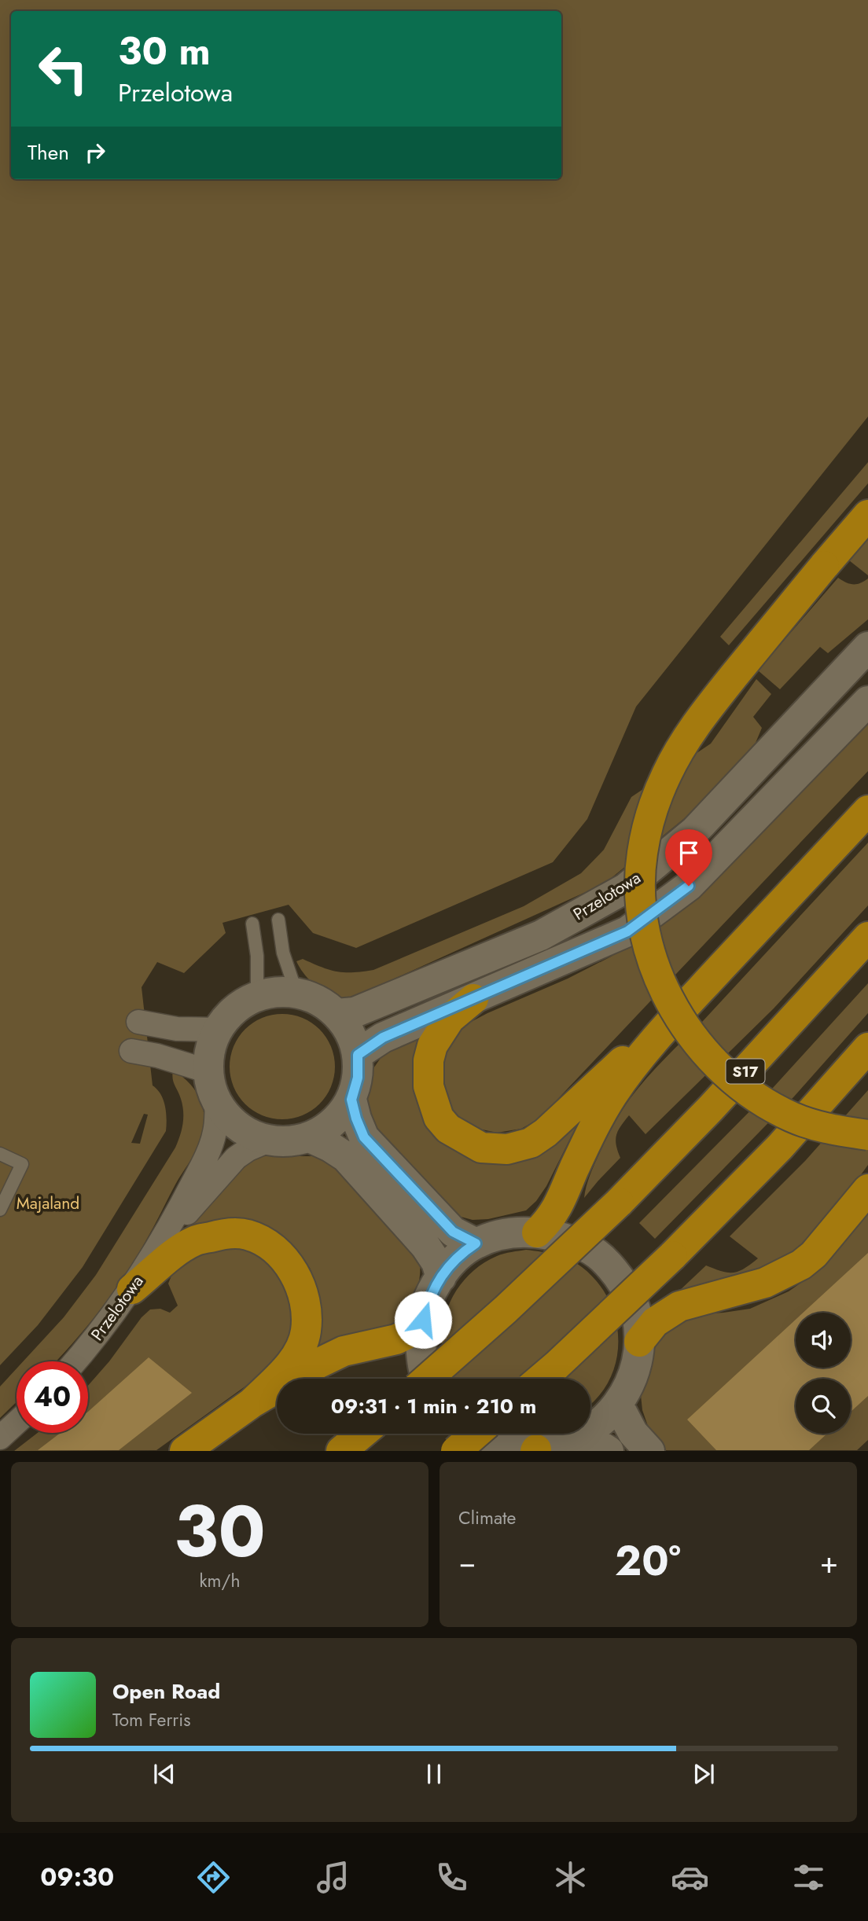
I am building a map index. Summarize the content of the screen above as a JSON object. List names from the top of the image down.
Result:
{
  "streets": {
    "highway": ["S17"],
    "street": ["Przelotowa"]
  },
  "parks": ["Majaland"],
  "page": {
    "turn": ["30 m", "Przelotowa"],
    "then": "Then",
    "limit": "40",
    "trip": "09:31 · 1 min · 210 m",
    "tile": [
      ["30", "km/h"],
      "Climate"
    ],
    "heat": ["−", "20°", "+"],
    "song": ["Open Road", "Tom Ferris"],
    "tabs": "09:30"
  }
}
